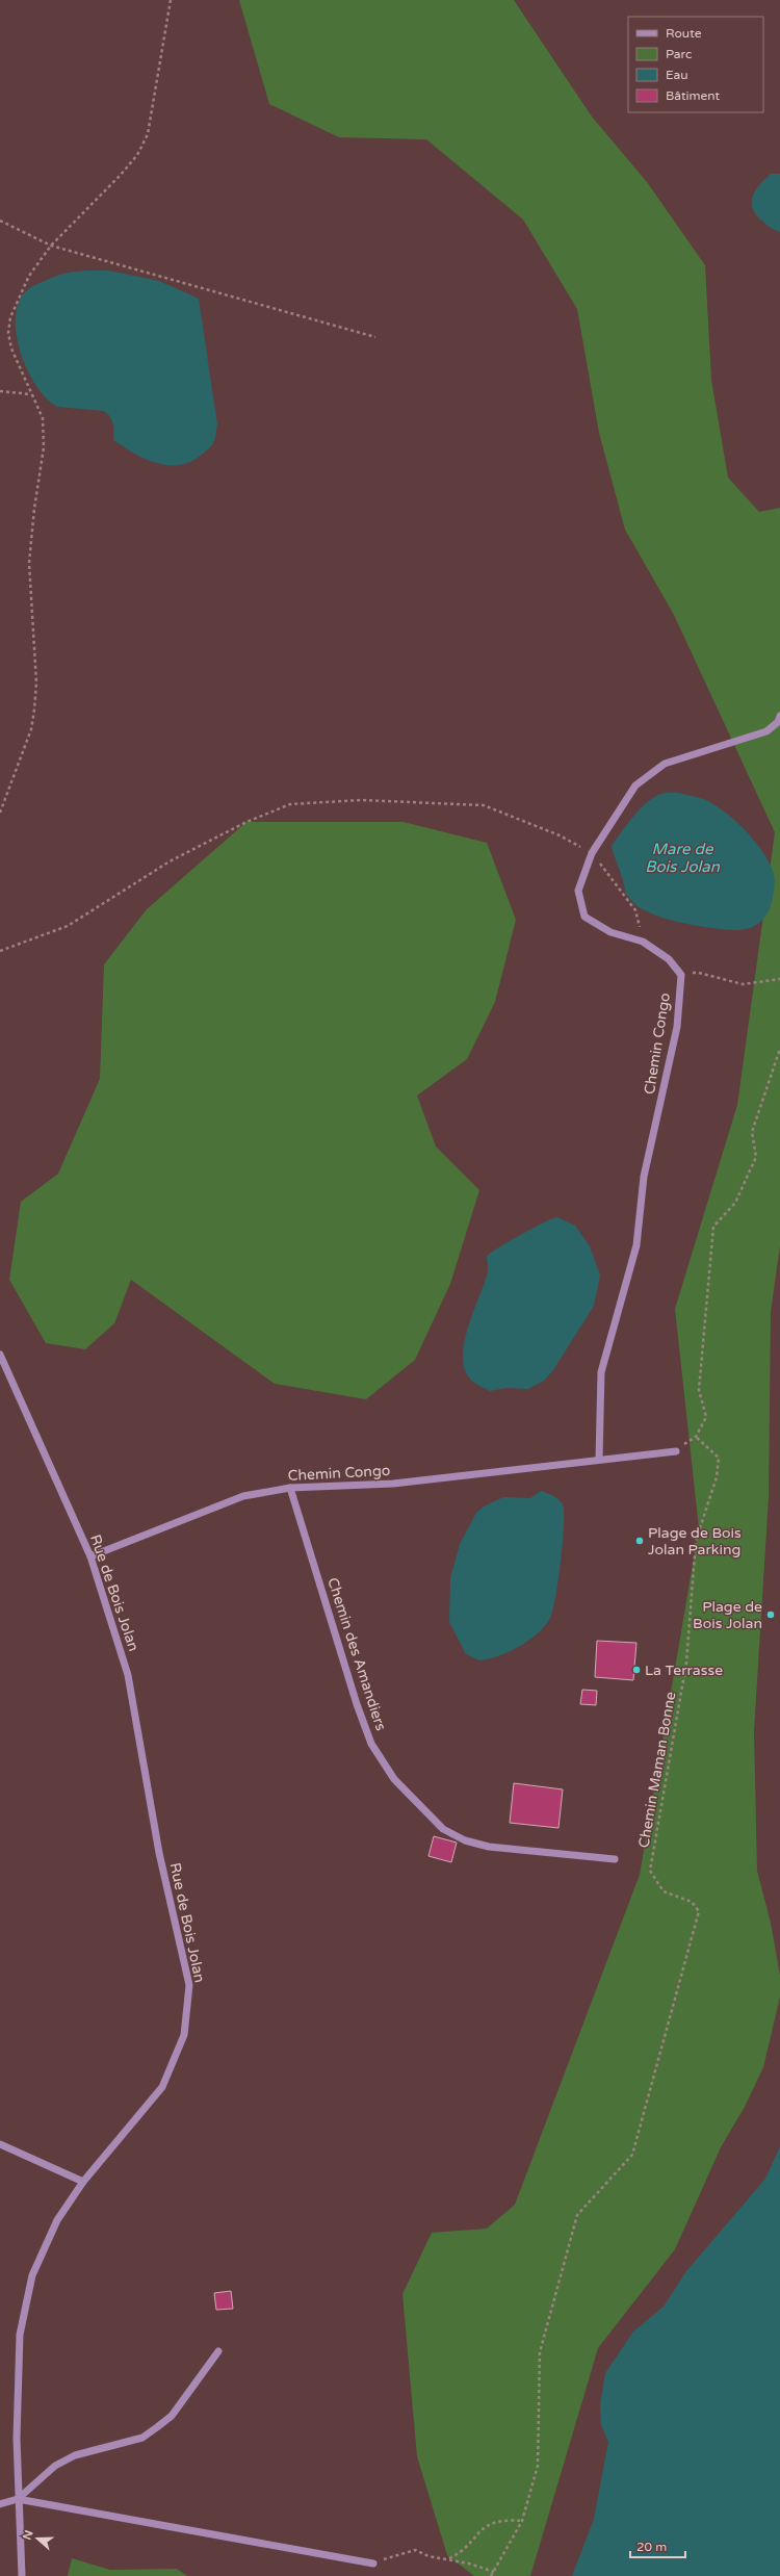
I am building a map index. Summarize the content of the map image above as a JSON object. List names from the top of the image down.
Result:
{
  "streets": {
    "street": ["Chemin Congo", "Rue de Bois Jolan", "Chemin des Amandiers"],
    "path": ["Chemin Maman Bonne"]
  },
  "crossings": [
    ["Chemin Congo", "Rue de Bois Jolan"],
    ["Chemin Congo", "Chemin des Amandiers"]
  ],
  "water": ["Mare de Bois Jolan"],
  "places": ["Plage de Bois Jolan Parking", "Plage de Bois Jolan", "La Terrasse"],
  "legend": [
    "Route",
    "Parc",
    "Eau",
    "Bâtiment"
  ],
  "scale_bar": "20 m",
  "north": "left"
}
